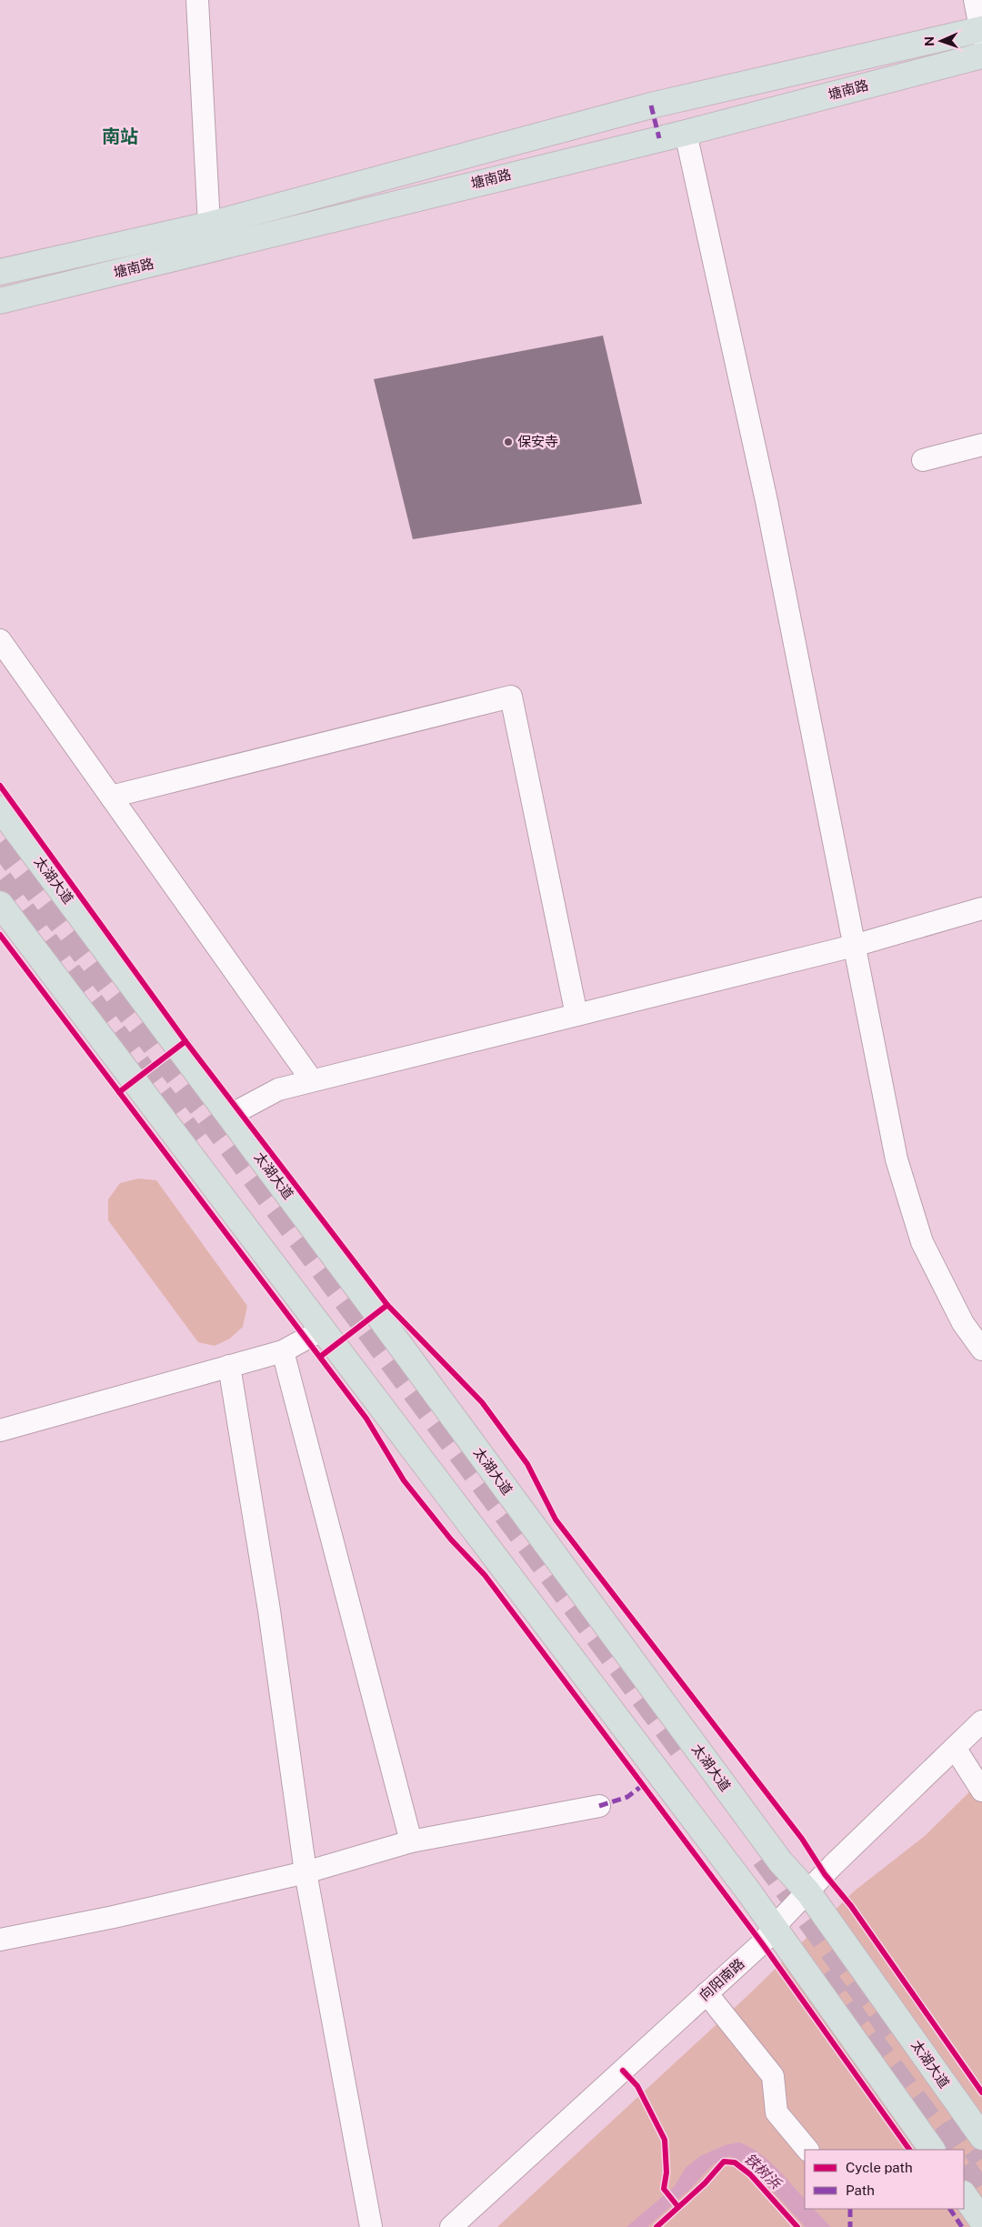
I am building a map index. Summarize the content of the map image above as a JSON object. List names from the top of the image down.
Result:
{
  "streets": {
    "main road": ["塘南路", "太湖大道"],
    "street": ["向阳南路"]
  },
  "crossings": [
    ["太湖大道", "向阳南路"]
  ],
  "districts": ["南站"],
  "water": ["铁树浜"],
  "places": ["保安寺"],
  "legend": ["Cycle path", "Path"],
  "north": "left"
}
